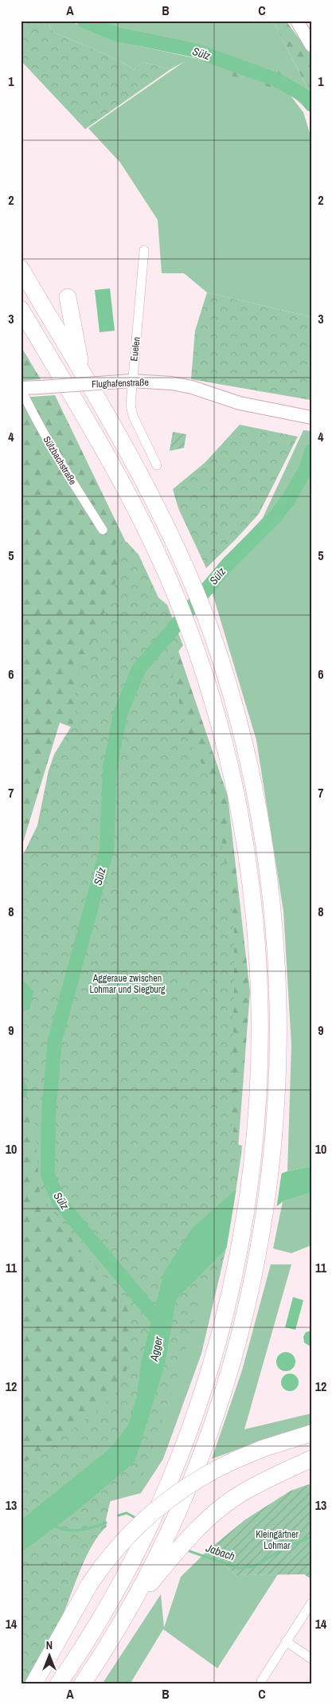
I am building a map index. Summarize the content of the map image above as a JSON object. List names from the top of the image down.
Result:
{
  "streets": {
    "main road": ["Flughafenstraße"],
    "street": ["Euelen", "Sülzbachstraße"]
  },
  "crossings": [
    ["Euelen", "Flughafenstraße"],
    ["Flughafenstraße", "Sülzbachstraße"]
  ],
  "water": ["Sülz", "Agger", "Jabach"],
  "parks": ["Aggeraue zwischen Lohmar und Siegburg", "Kleingärtner Lohmar"],
  "north": "top",
  "grid": {
    "columns": ["A", "B", "C"],
    "rows": [
      "1",
      "2",
      "3",
      "4",
      "5",
      "6",
      "7",
      "8",
      "9",
      "10",
      "11",
      "12",
      "13",
      "14"
    ]
  }
}
